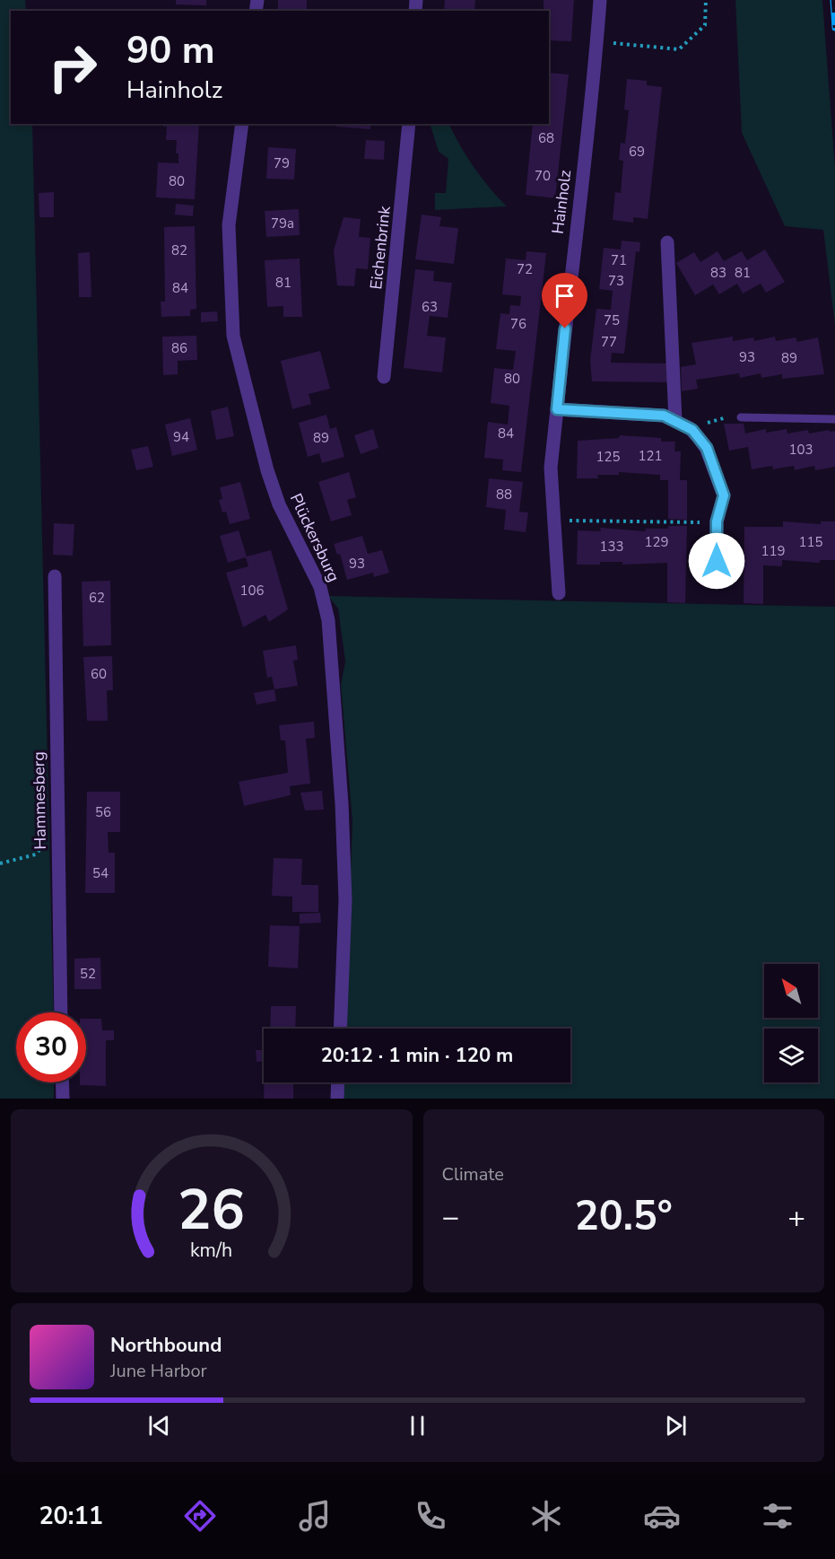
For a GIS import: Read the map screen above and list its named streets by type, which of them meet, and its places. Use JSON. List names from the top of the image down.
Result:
{
  "streets": {
    "street": [
      "Hainholz",
      "Eichenbrink",
      "Plückersburg",
      "Hammesberg"
    ]
  },
  "house_numbers": [
    "68",
    "69",
    "79",
    "70",
    "80",
    "79a",
    "82",
    "71",
    "72",
    "83",
    "81",
    "73",
    "81",
    "84",
    "63",
    "75",
    "76",
    "77",
    "86",
    "93",
    "89",
    "80",
    "84",
    "94",
    "89",
    "103",
    "121",
    "125",
    "88",
    "129",
    "115",
    "133",
    "119",
    "93",
    "106",
    "62",
    "60",
    "56",
    "54",
    "52"
  ],
  "north": "top left",
  "page": {
    "turn": ["90 m", "Hainholz"],
    "limit": "30",
    "trip": "20:12 · 1 min · 120 m",
    "tile": "Climate",
    "heat": ["−", "20.5°", "+"],
    "song": ["Northbound", "June Harbor"],
    "tabs": "20:11",
    "gauge": ["26", "km/h"]
  }
}
